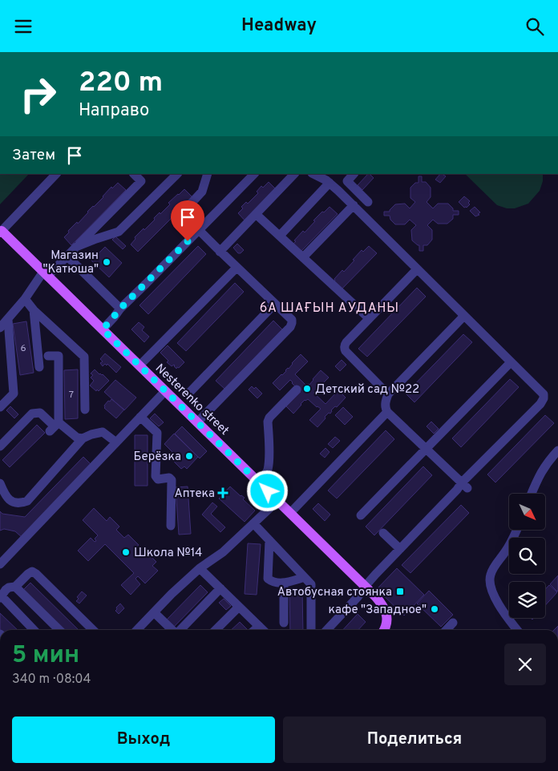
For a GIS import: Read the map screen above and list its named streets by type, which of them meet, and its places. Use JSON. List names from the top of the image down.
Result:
{
  "streets": {
    "main road": ["Nesterenko street"]
  },
  "districts": ["6А ШАҒЫН АУДАНЫ"],
  "places": {
    "other": [
      "Магазин \"Катюша\"",
      "Детский сад №22",
      "Берёзка",
      "Школа №14",
      "кафе \"Западное\""
    ],
    "health": ["Аптека"],
    "transit": ["Автобусная стоянка"]
  },
  "house_numbers": ["6", "7"],
  "north": "bottom right",
  "page": {
    "header": "Headway",
    "turn": ["220 m", "Направо"],
    "then": "Затем",
    "heading": ["5 мин", "340 m · 08:04"],
    "buttons": ["Выход", "Поделиться"]
  }
}
